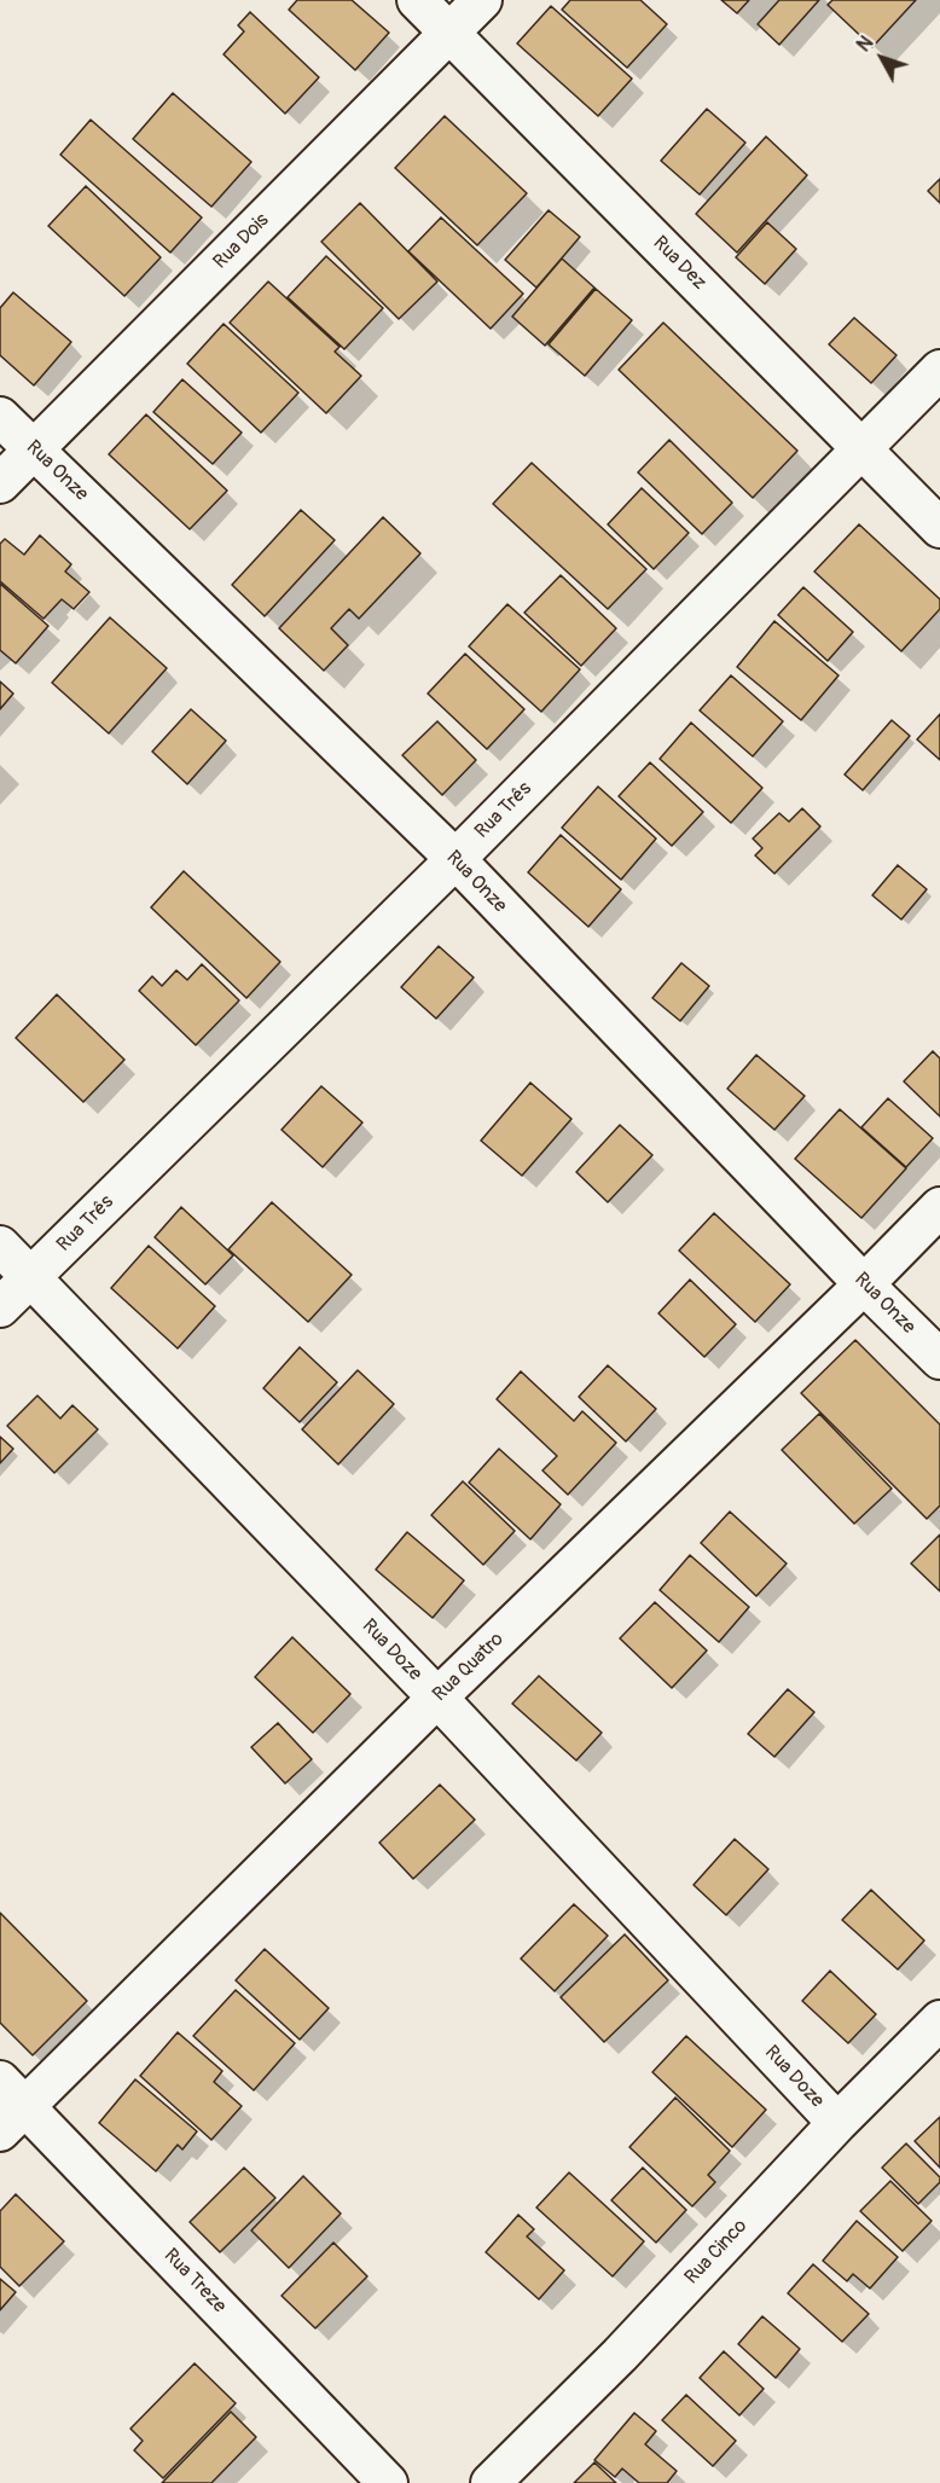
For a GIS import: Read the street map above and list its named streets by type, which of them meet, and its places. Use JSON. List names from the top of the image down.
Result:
{
  "streets": {
    "street": [
      "Rua Dois",
      "Rua Dez",
      "Rua Onze",
      "Rua Três",
      "Rua Doze",
      "Rua Quatro",
      "Rua Cinco",
      "Rua Treze"
    ]
  },
  "crossings": [
    ["Rua Dois", "Rua Dez"],
    ["Rua Dois", "Rua Onze"],
    ["Rua Dez", "Rua Três"],
    ["Rua Onze", "Rua Três"],
    ["Rua Onze", "Rua Quatro"],
    ["Rua Três", "Rua Doze"],
    ["Rua Doze", "Rua Quatro"],
    ["Rua Doze", "Rua Cinco"],
    ["Rua Quatro", "Rua Treze"]
  ],
  "north": "top left"
}
